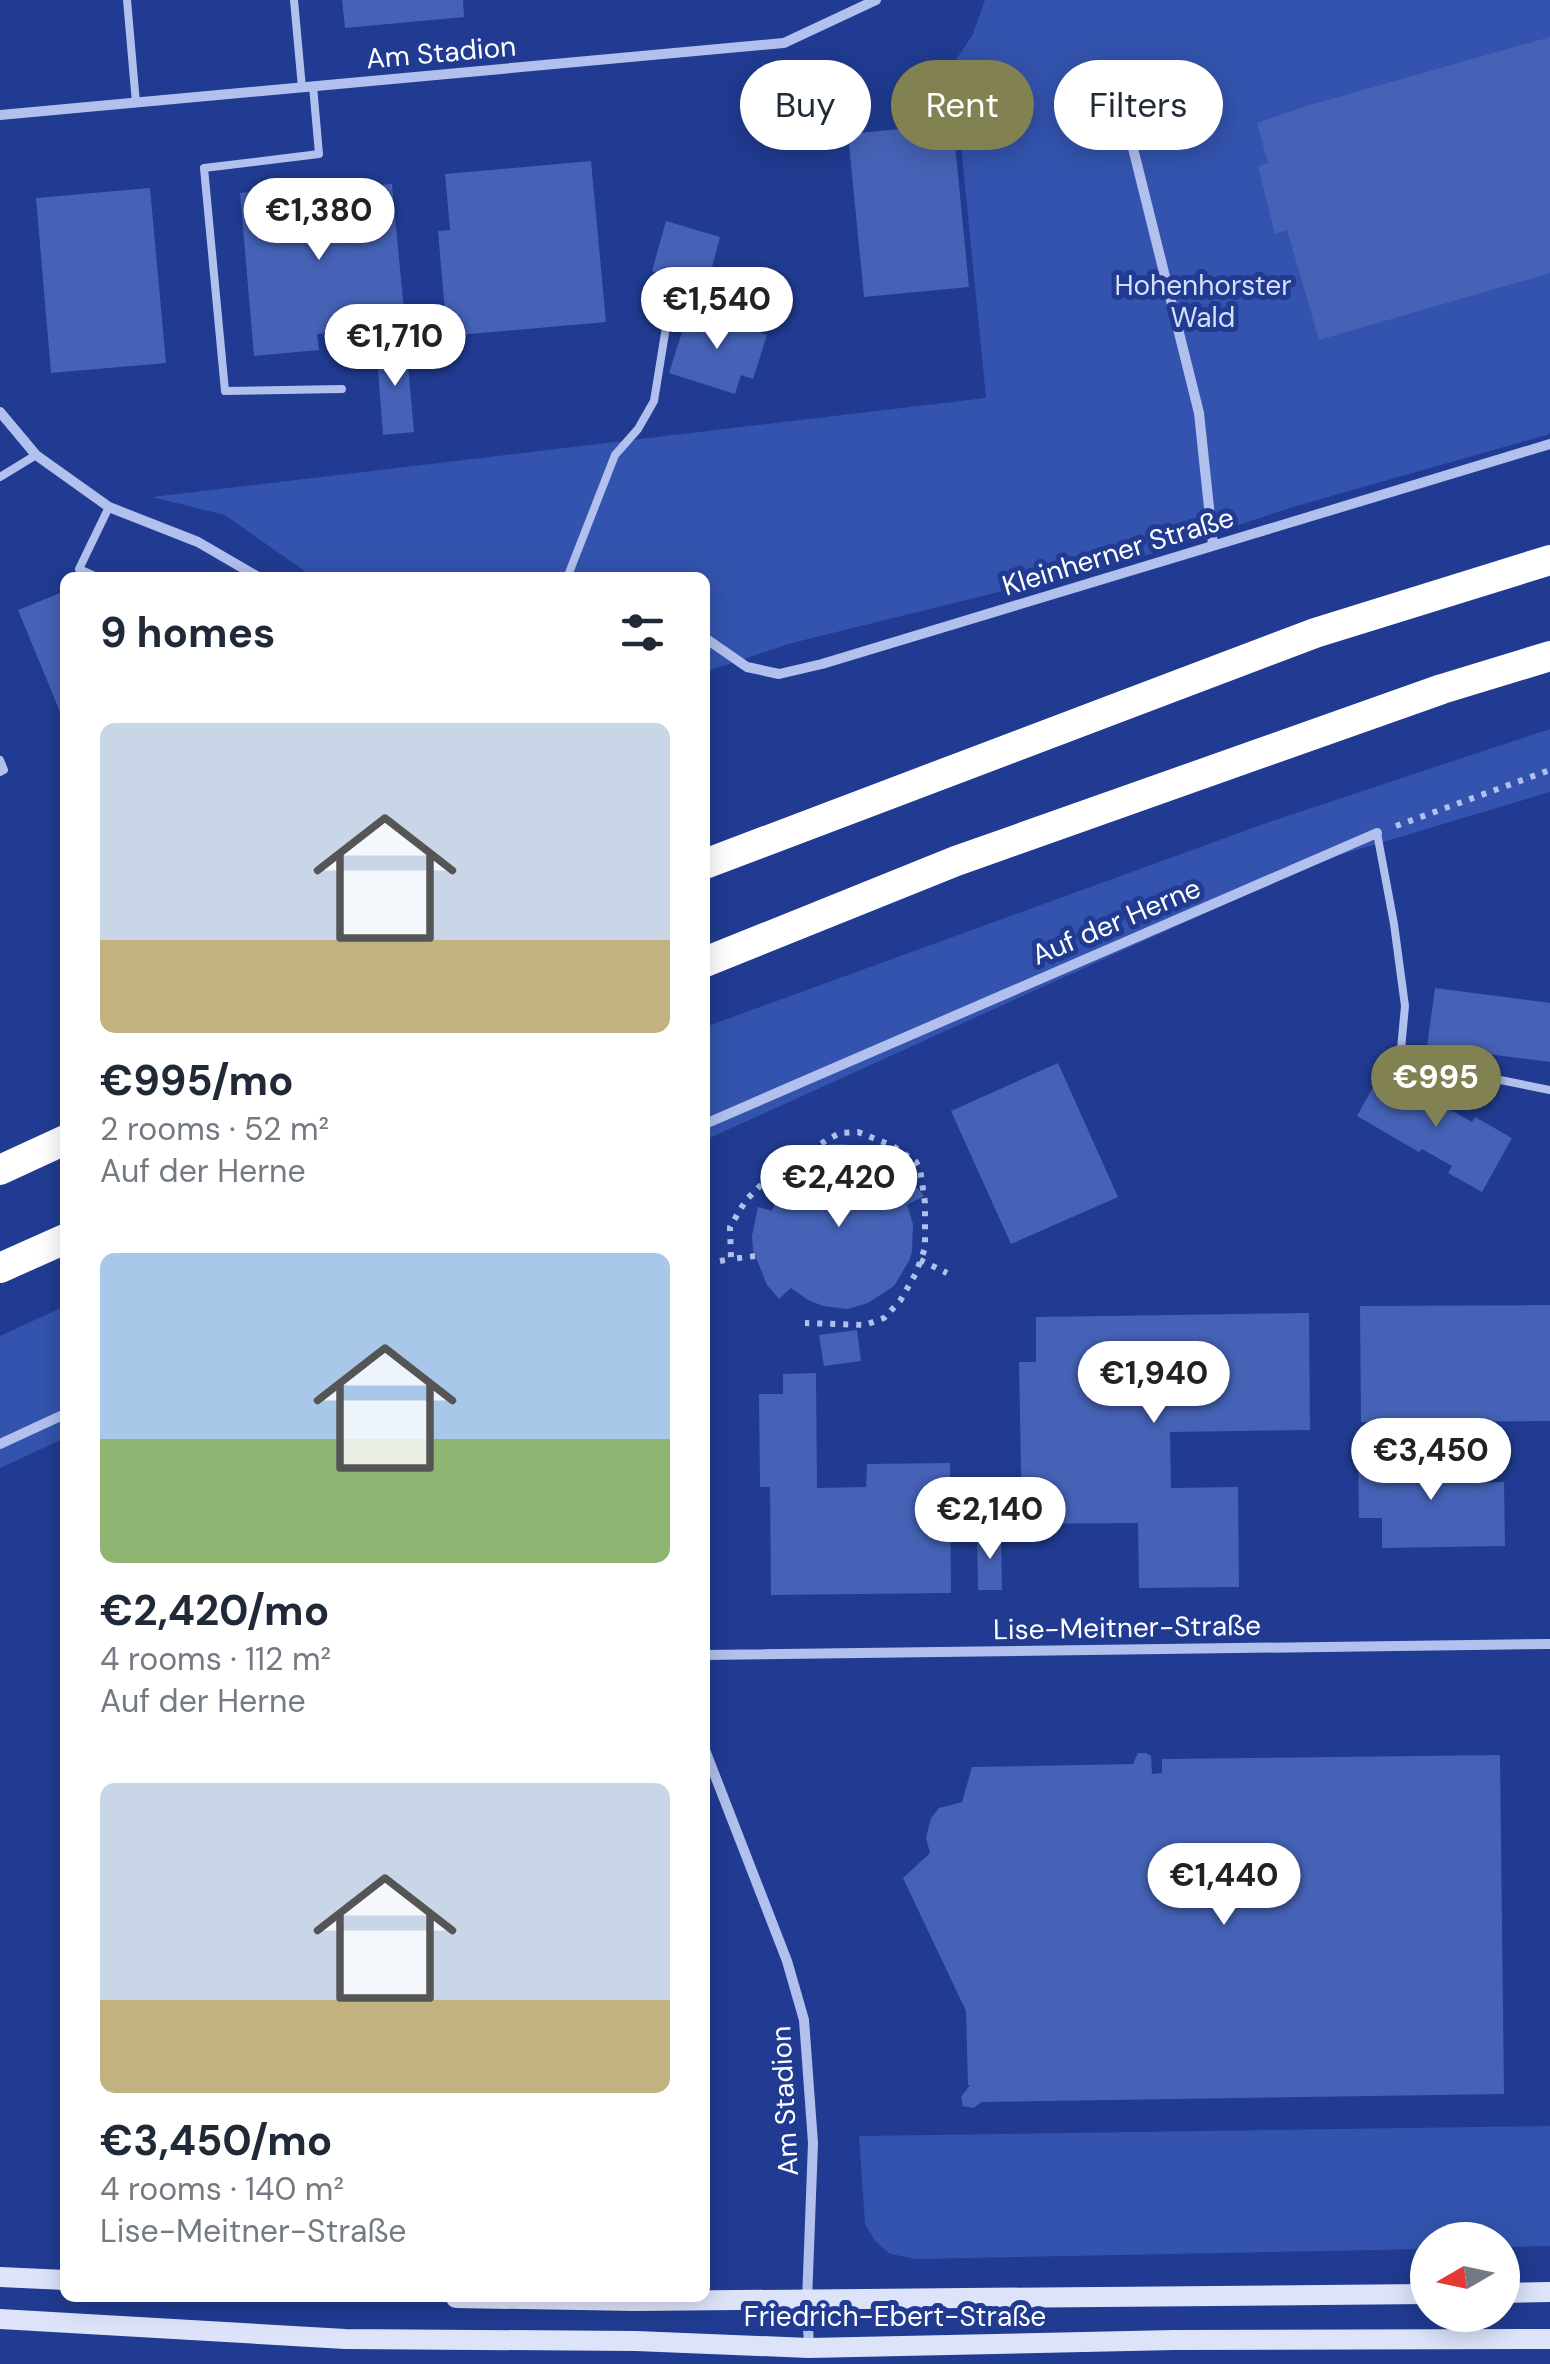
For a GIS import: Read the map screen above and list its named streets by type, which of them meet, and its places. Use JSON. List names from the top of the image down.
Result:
{
  "streets": {
    "main road": ["Friedrich-Ebert-Straße"],
    "street": [
      "Am Stadion",
      "Kleinherner Straße",
      "Auf der Herne",
      "Lise-Meitner-Straße"
    ]
  },
  "crossings": [
    ["Am Stadion", "Friedrich-Ebert-Straße"]
  ],
  "parks": ["Hohenhorster Wald"],
  "north": "left",
  "page": {
    "chip": ["Buy", "Rent", "Filters"],
    "price": [
      "€1,380",
      "€1,540",
      "€1,710",
      "€995",
      "€2,420",
      "€1,940",
      "€3,450",
      "€2,140",
      "€1,440"
    ],
    "heading": "9 homes",
    "list": [
      {
        "name": "€995/mo",
        "note": "2 rooms · 52 m² · Auf der Herne"
      },
      {
        "name": "€2,420/mo",
        "note": "4 rooms · 112 m² · Auf der Herne"
      },
      {
        "name": "€3,450/mo",
        "note": "4 rooms · 140 m² · Lise-Meitner-Straße"
      }
    ]
  }
}
